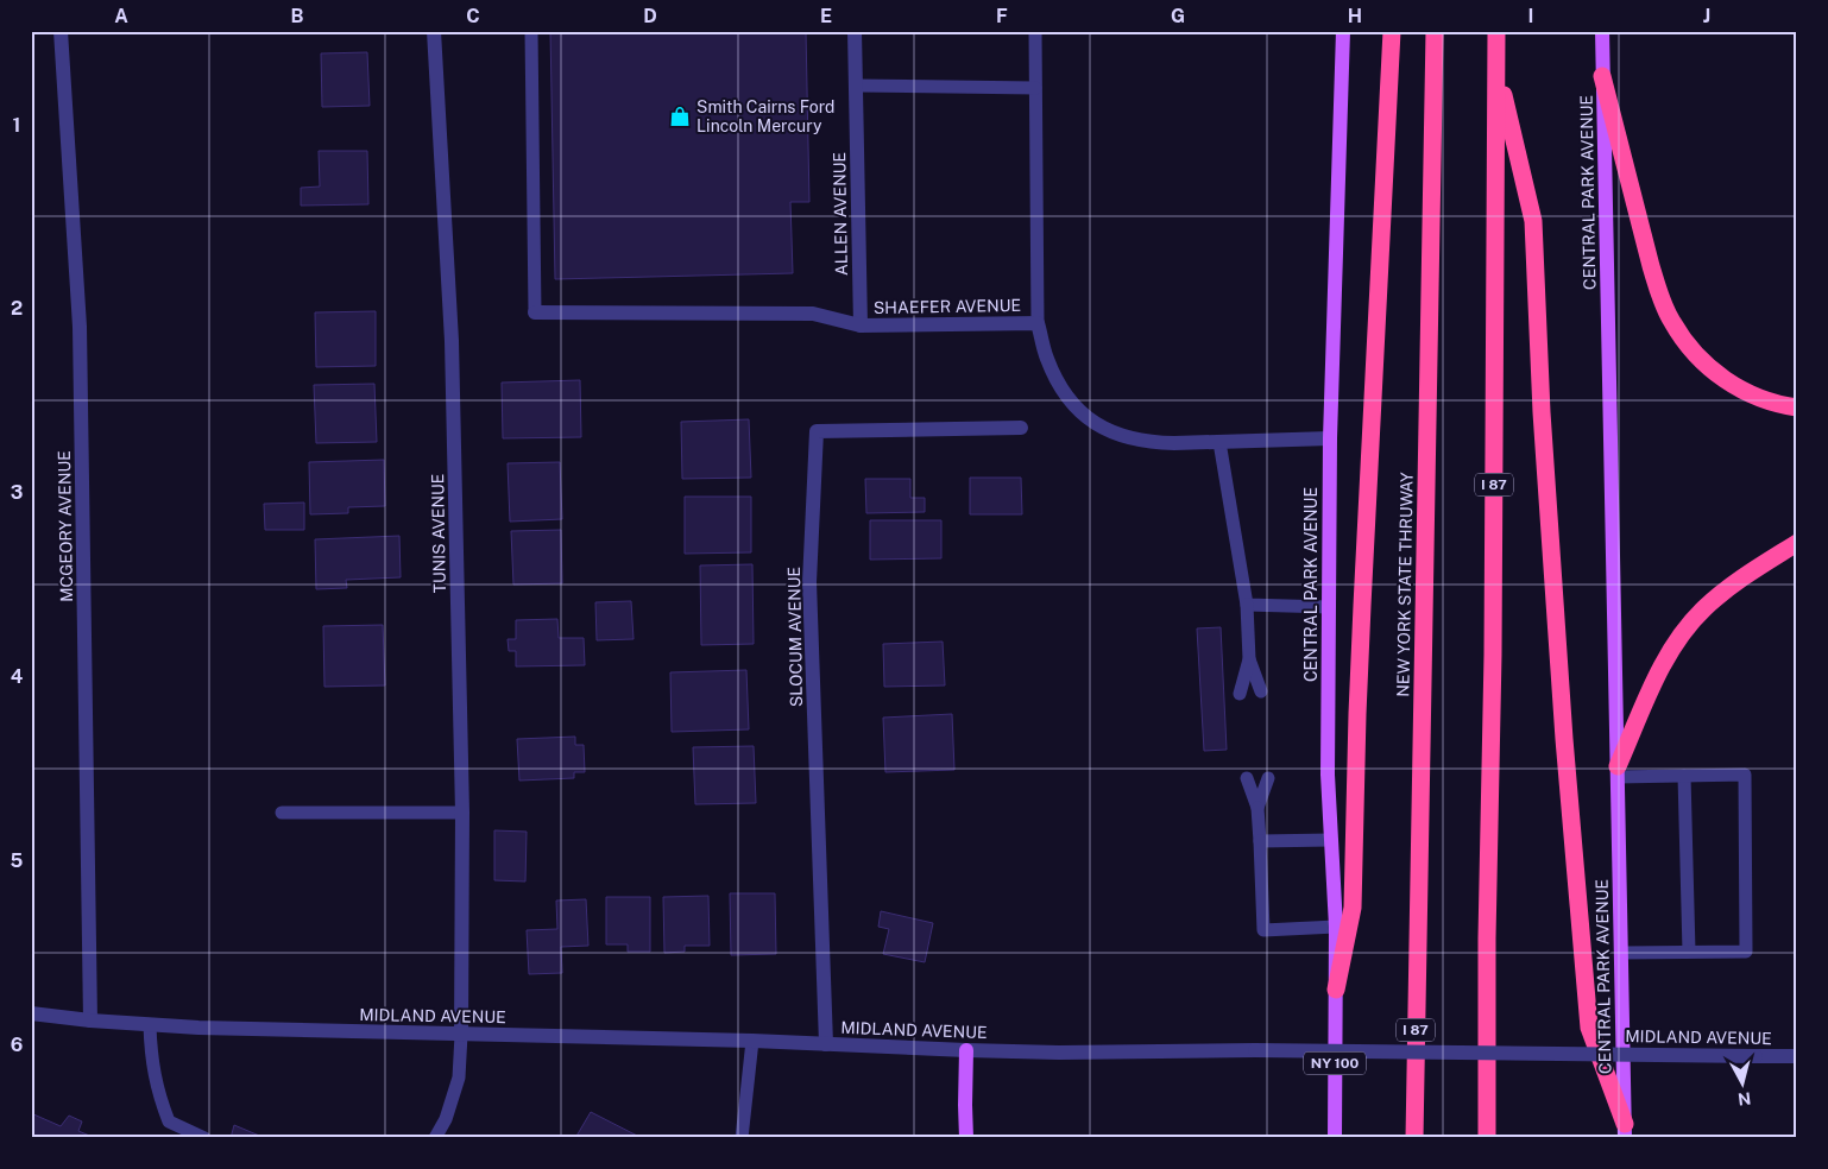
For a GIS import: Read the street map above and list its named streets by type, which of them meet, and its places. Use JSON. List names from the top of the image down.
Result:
{
  "streets": {
    "highway": ["I 87", "NEW YORK STATE THRUWAY"],
    "main road": ["CENTRAL PARK AVENUE", "NY 100"],
    "street": [
      "ALLEN AVENUE",
      "SHAEFER AVENUE",
      "MCGEORY AVENUE",
      "TUNIS AVENUE",
      "SLOCUM AVENUE",
      "MIDLAND AVENUE"
    ]
  },
  "crossings": [
    ["CENTRAL PARK AVENUE", "SHAEFER AVENUE"],
    ["ALLEN AVENUE", "SHAEFER AVENUE"],
    ["MCGEORY AVENUE", "MIDLAND AVENUE"],
    ["TUNIS AVENUE", "MIDLAND AVENUE"],
    ["SLOCUM AVENUE", "MIDLAND AVENUE"]
  ],
  "places": {
    "shop": ["Smith Cairns Ford Lincoln Mercury"]
  },
  "north": "bottom",
  "grid": {
    "columns": [
      "A",
      "B",
      "C",
      "D",
      "E",
      "F",
      "G",
      "H",
      "I",
      "J"
    ],
    "rows": [
      "1",
      "2",
      "3",
      "4",
      "5",
      "6"
    ]
  }
}
